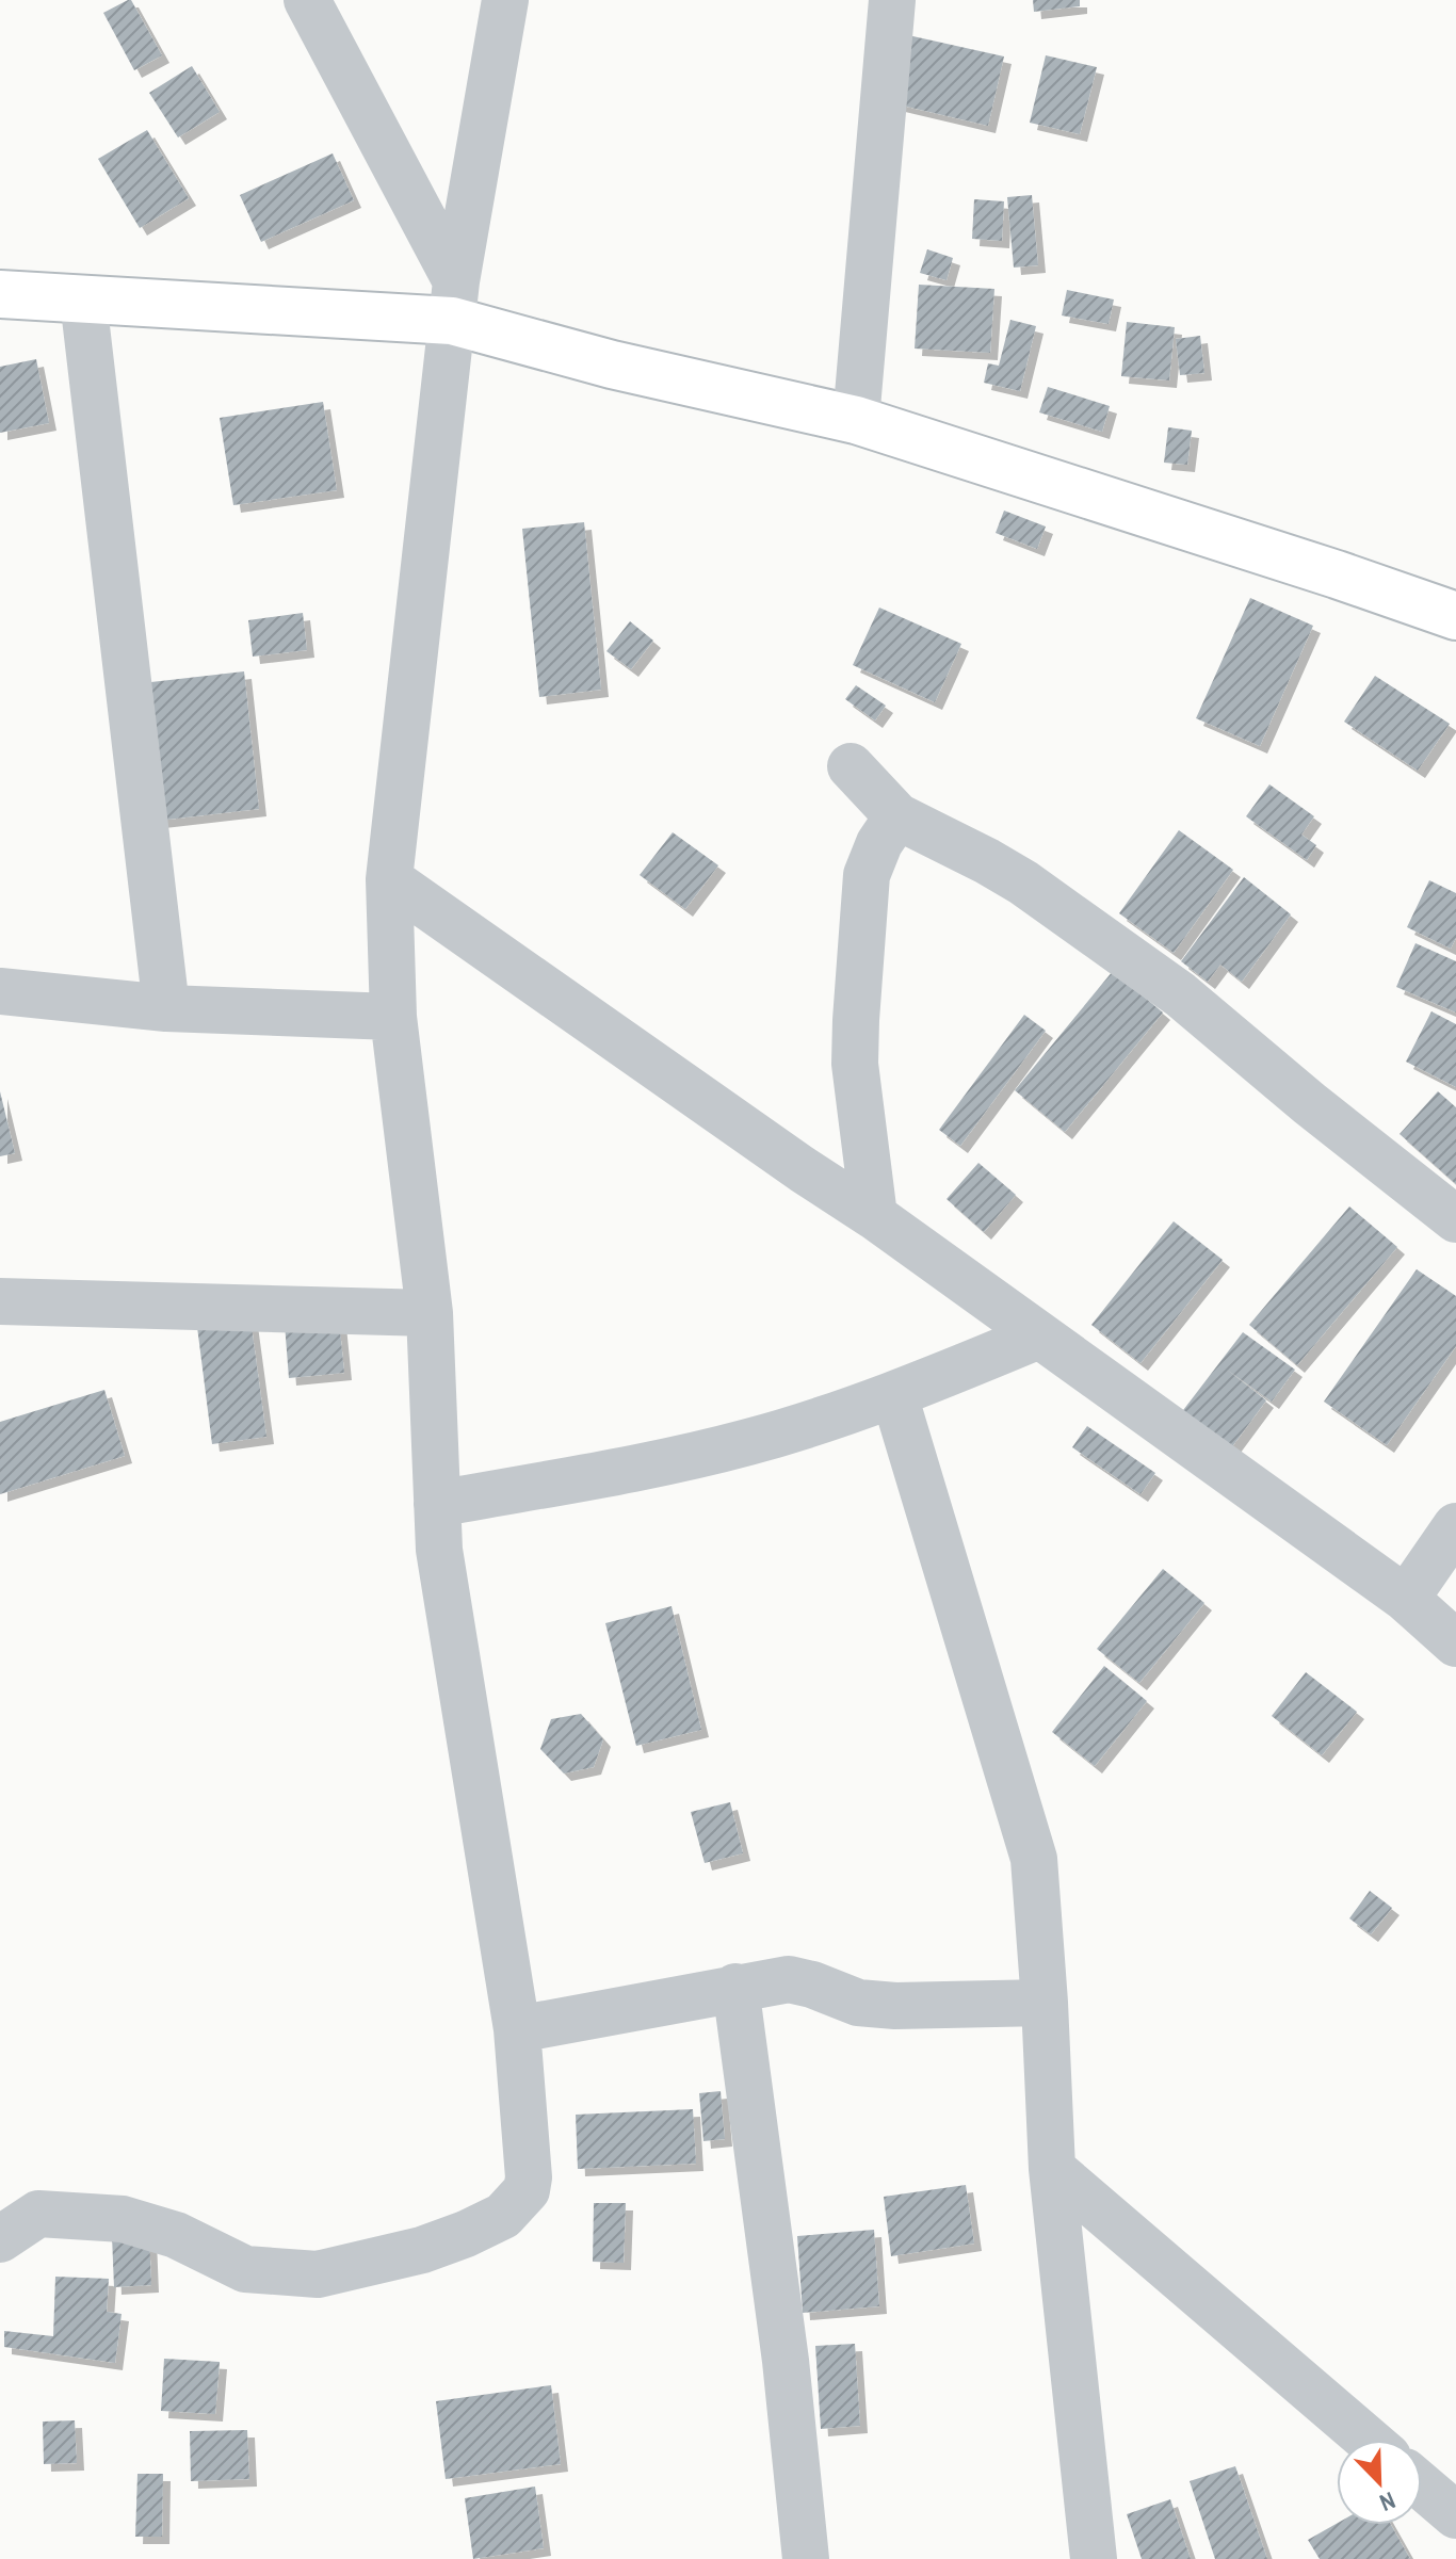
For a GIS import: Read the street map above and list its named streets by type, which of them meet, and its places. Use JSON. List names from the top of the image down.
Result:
{
  "north": "bottom right"
}
